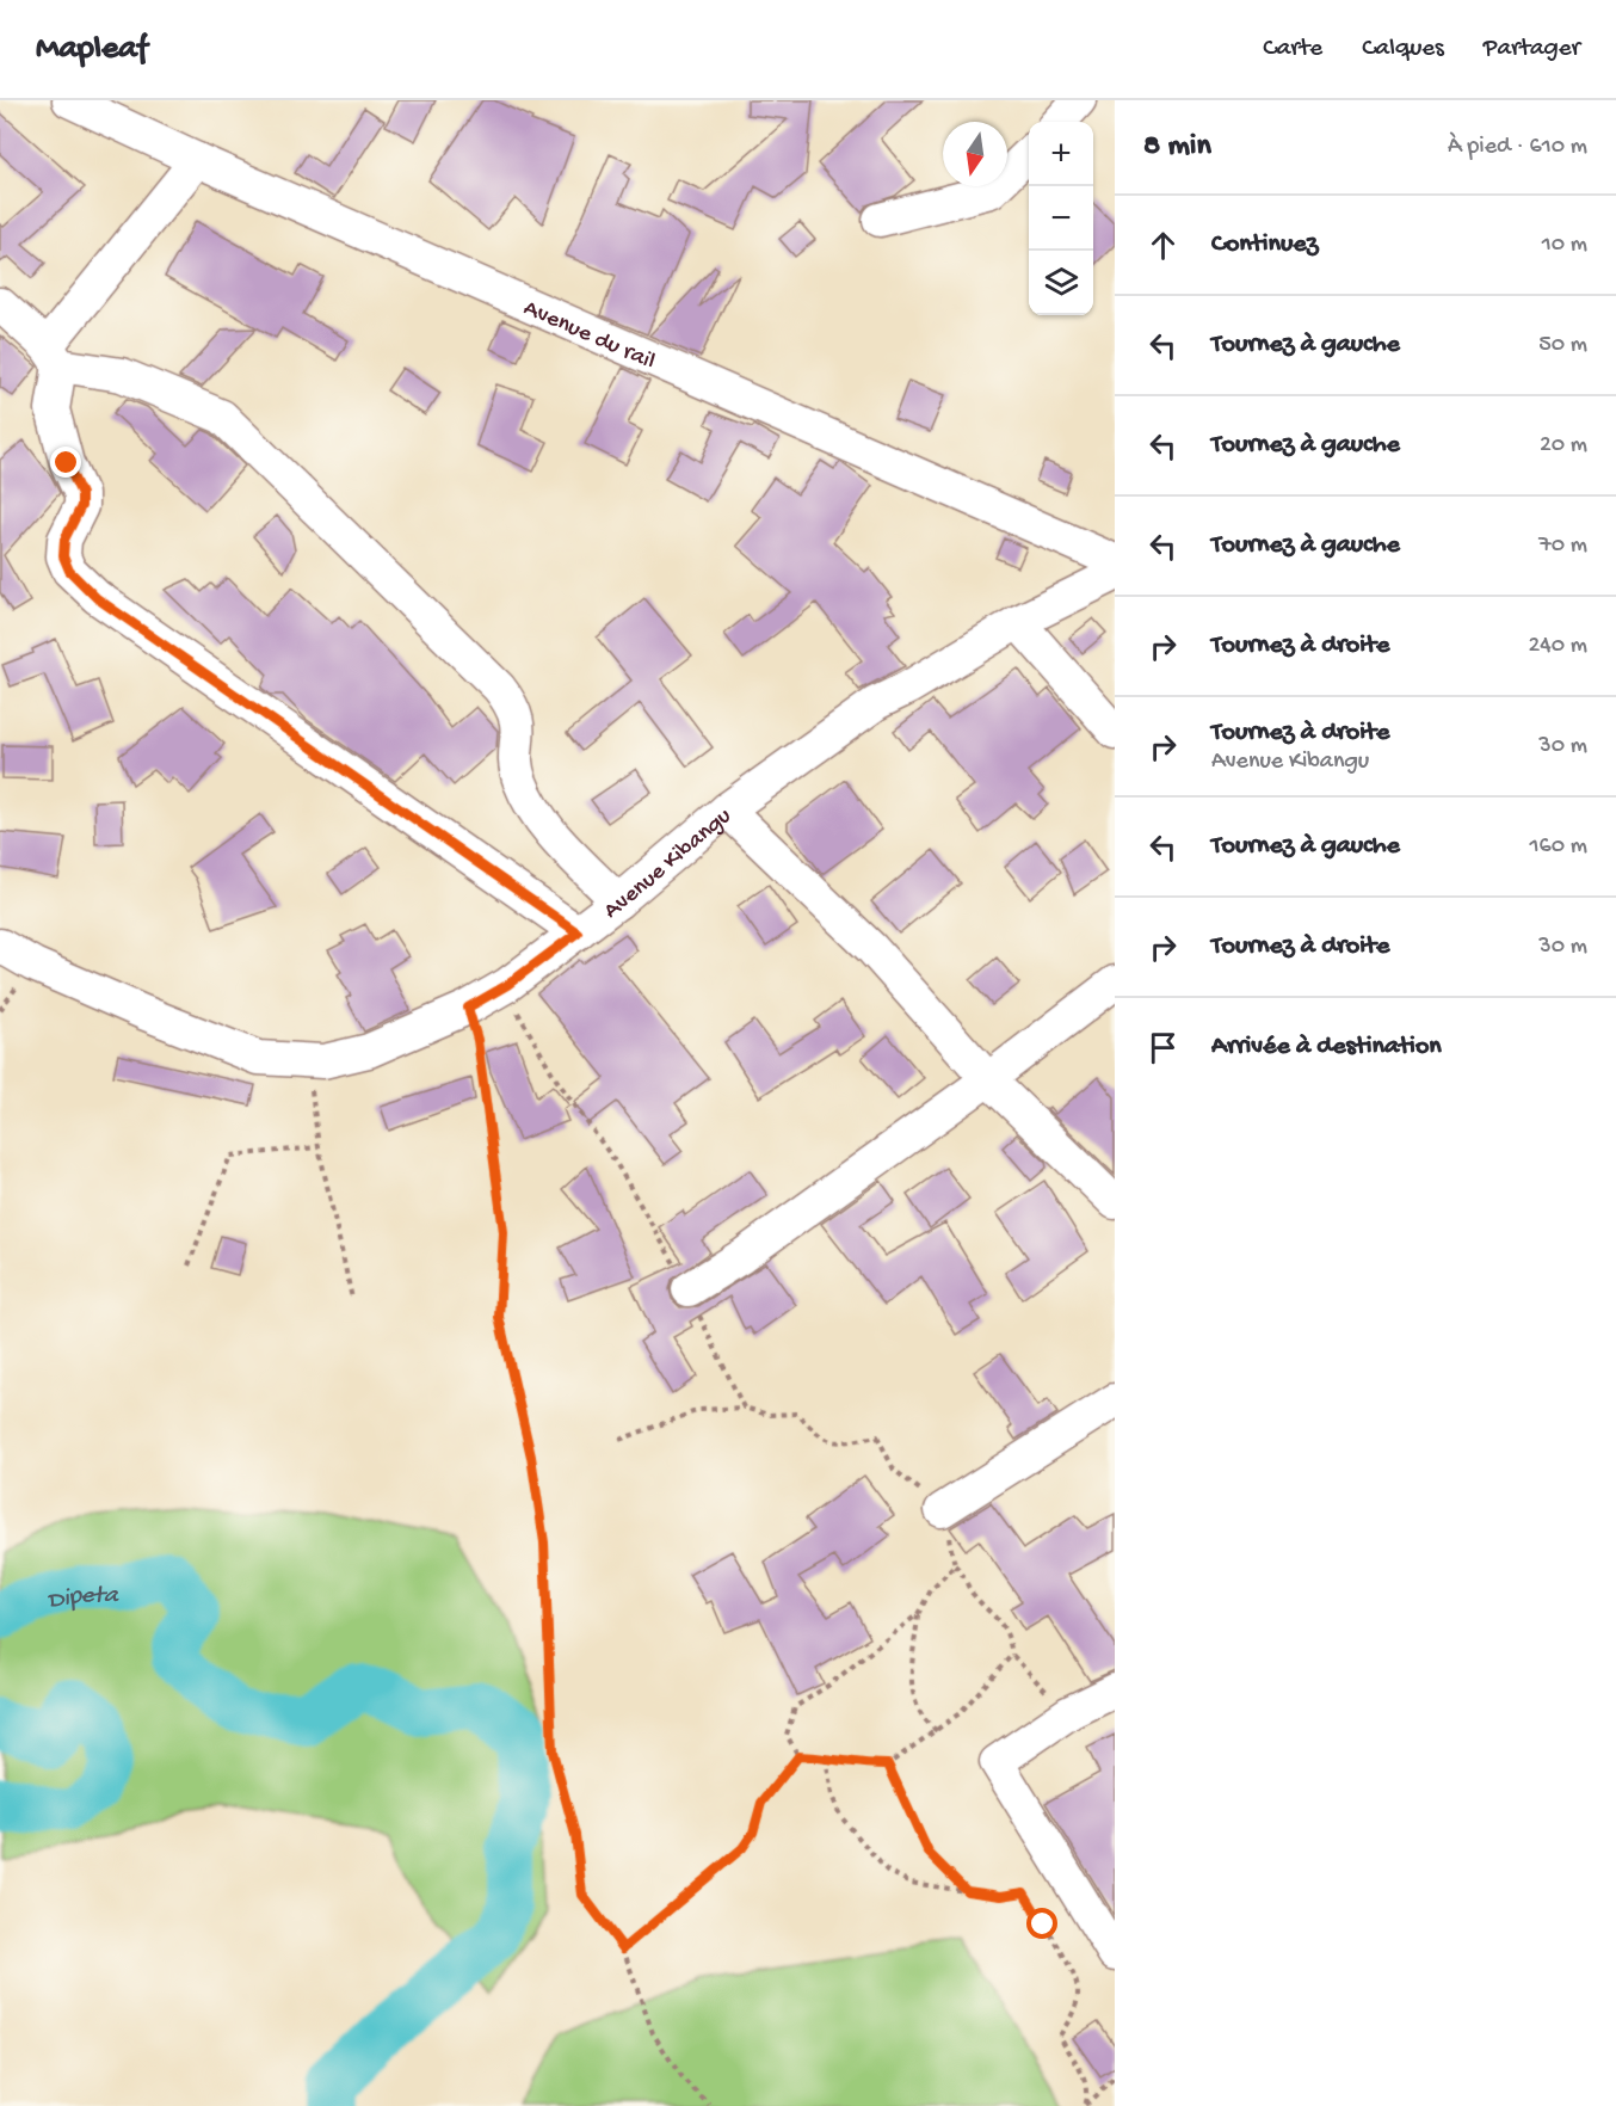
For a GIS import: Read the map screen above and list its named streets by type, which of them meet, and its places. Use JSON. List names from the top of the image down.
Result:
{
  "streets": {
    "street": ["Avenue du rail", "Avenue Kibangu"]
  },
  "water": ["Dipeta"],
  "north": "bottom",
  "page": {
    "header": "Mapleaf",
    "nav": ["Carte", "Calques", "Partager"],
    "heading": ["8 min", "À pied · 610 m"],
    "map_buttons": ["+", "−"],
    "list": [
      ["Continuez", "10 m"],
      ["Tournez à gauche", "50 m"],
      ["Tournez à gauche", "20 m"],
      ["Tournez à gauche", "70 m"],
      ["Tournez à droite", "240 m"],
      ["Tournez à droite", "Avenue Kibangu", "30 m"],
      ["Tournez à gauche", "160 m"],
      ["Tournez à droite", "30 m"],
      "Arrivée à destination"
    ]
  }
}
